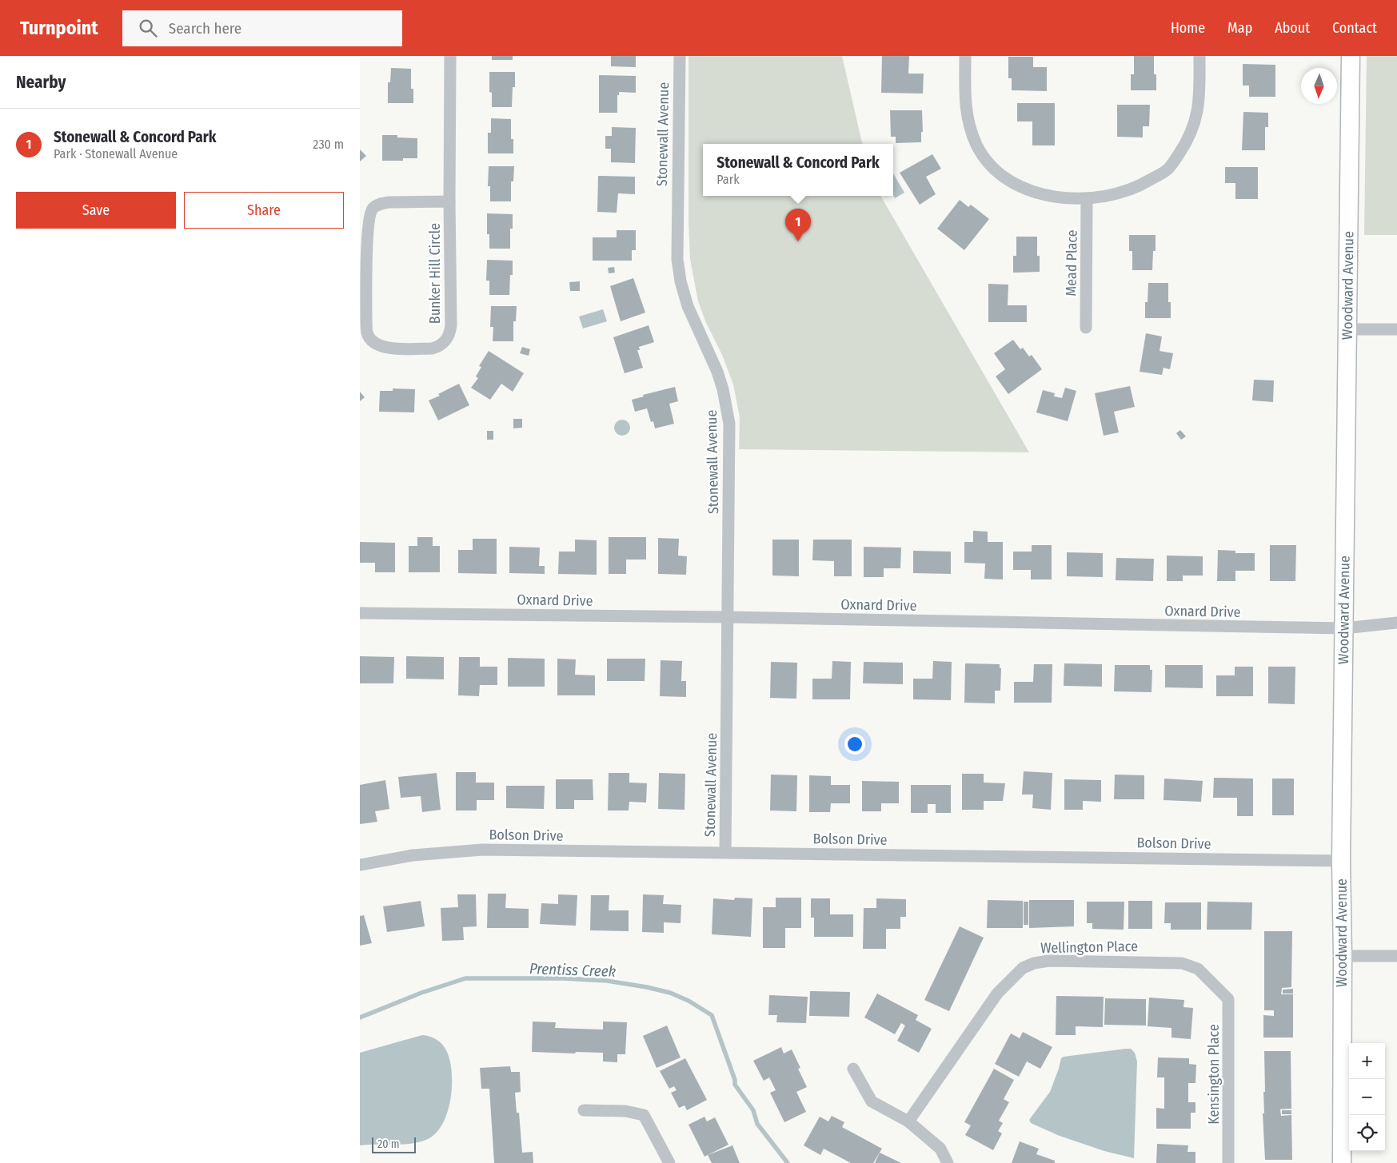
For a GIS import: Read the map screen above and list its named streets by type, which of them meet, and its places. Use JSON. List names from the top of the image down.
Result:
{
  "streets": {
    "main road": ["Woodward Avenue"],
    "street": [
      "Stonewall Avenue",
      "Mead Place",
      "Bunker Hill Circle",
      "Oxnard Drive",
      "Bolson Drive",
      "Wellington Place",
      "Kensington Place"
    ]
  },
  "crossings": [
    ["Stonewall Avenue", "Oxnard Drive"],
    ["Stonewall Avenue", "Bolson Drive"],
    ["Woodward Avenue", "Oxnard Drive"],
    ["Woodward Avenue", "Bolson Drive"],
    ["Wellington Place", "Kensington Place"]
  ],
  "water": ["Prentiss Creek"],
  "scale_bar": "20 m",
  "north": "bottom",
  "page": {
    "header": "Turnpoint",
    "search": "Search here",
    "nav": [
      "Home",
      "Map",
      "About",
      "Contact"
    ],
    "heading": "Nearby",
    "list": [
      {
        "mark": "1",
        "name": "Stonewall & Concord Park",
        "note": "Park · Stonewall Avenue",
        "value": "230 m"
      }
    ],
    "popup": ["Stonewall & Concord Park", "Park"],
    "buttons": ["Save", "Share"],
    "pins": "1",
    "map_buttons": ["+", "−"],
    "scale": "20 m"
  }
}
